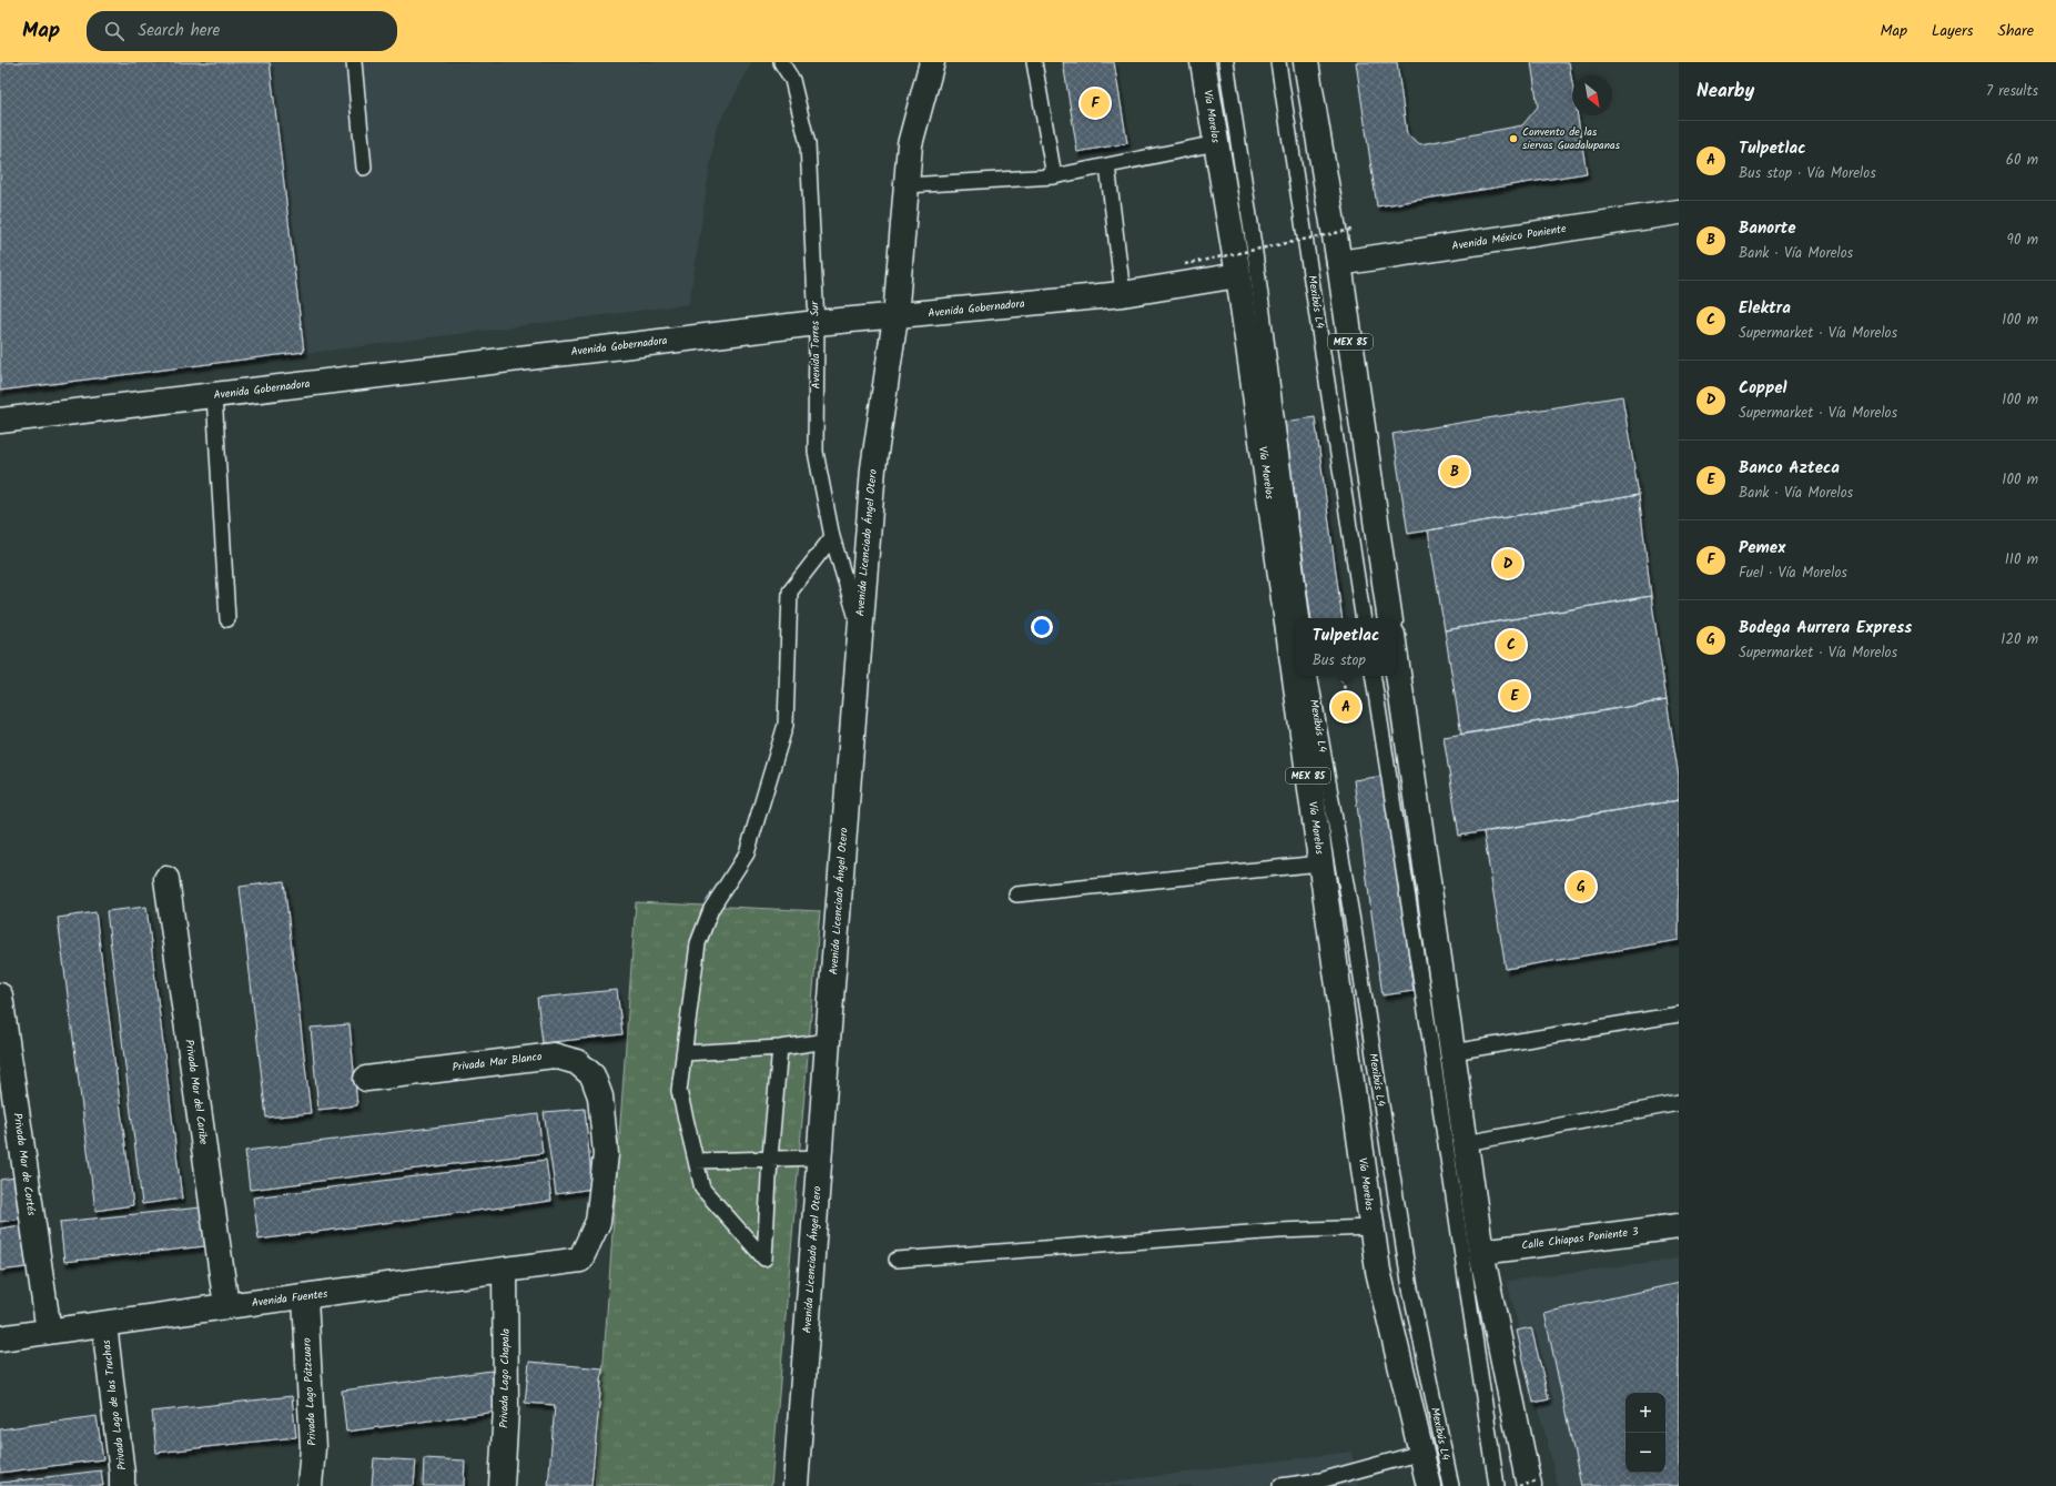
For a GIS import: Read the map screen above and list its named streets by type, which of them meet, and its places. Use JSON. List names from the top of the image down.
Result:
{
  "streets": {
    "main road": [
      "Vía Morelos",
      "Avenida México Poniente",
      "Avenida Gobernadora",
      "MEX 85",
      "Avenida Licenciado Ángel Otero",
      "Privada Mar Blanco",
      "Privada Mar del Caribe",
      "Privada Mar de Cortés",
      "Calle Chiapas Poniente 3",
      "Avenida Fuentes",
      "Privada Lago Chapala",
      "Privada Lago Pátzcuaro",
      "Privada Lago de las Truchas"
    ],
    "lane": ["Mexibús L4", "Avenida Torres Sur"]
  },
  "crossings": [
    ["Vía Morelos", "Avenida Gobernadora"],
    ["Avenida México Poniente", "MEX 85"],
    ["Avenida Gobernadora", "Avenida Torres Sur"],
    ["Avenida Gobernadora", "Avenida Licenciado Ángel Otero"],
    ["Avenida Torres Sur", "Avenida Licenciado Ángel Otero"],
    ["Privada Mar Blanco", "Avenida Fuentes"],
    ["Privada Mar del Caribe", "Avenida Fuentes"],
    ["Privada Mar de Cortés", "Avenida Fuentes"],
    ["Avenida Fuentes", "Privada Lago Chapala"],
    ["Avenida Fuentes", "Privada Lago Pátzcuaro"],
    ["Avenida Fuentes", "Privada Lago de las Truchas"]
  ],
  "places": ["Convento de las siervas Guadalupanas"],
  "north": "bottom right",
  "page": {
    "header": "Map",
    "search": "Search here",
    "nav": ["Map", "Layers", "Share"],
    "heading": ["Nearby", "7 results"],
    "pins": [
      "F",
      "B",
      "D",
      "C",
      "E",
      "A",
      "G"
    ],
    "list": [
      {
        "mark": "A",
        "name": "Tulpetlac",
        "note": "Bus stop · Vía Morelos",
        "value": "60 m"
      },
      {
        "mark": "B",
        "name": "Banorte",
        "note": "Bank · Vía Morelos",
        "value": "90 m"
      },
      {
        "mark": "C",
        "name": "Elektra",
        "note": "Supermarket · Vía Morelos",
        "value": "100 m"
      },
      {
        "mark": "D",
        "name": "Coppel",
        "note": "Supermarket · Vía Morelos",
        "value": "100 m"
      },
      {
        "mark": "E",
        "name": "Banco Azteca",
        "note": "Bank · Vía Morelos",
        "value": "100 m"
      },
      {
        "mark": "F",
        "name": "Pemex",
        "note": "Fuel · Vía Morelos",
        "value": "110 m"
      },
      {
        "mark": "G",
        "name": "Bodega Aurrera Express",
        "note": "Supermarket · Vía Morelos",
        "value": "120 m"
      }
    ],
    "popup": ["Tulpetlac", "Bus stop"],
    "map_buttons": ["+", "−"]
  }
}
